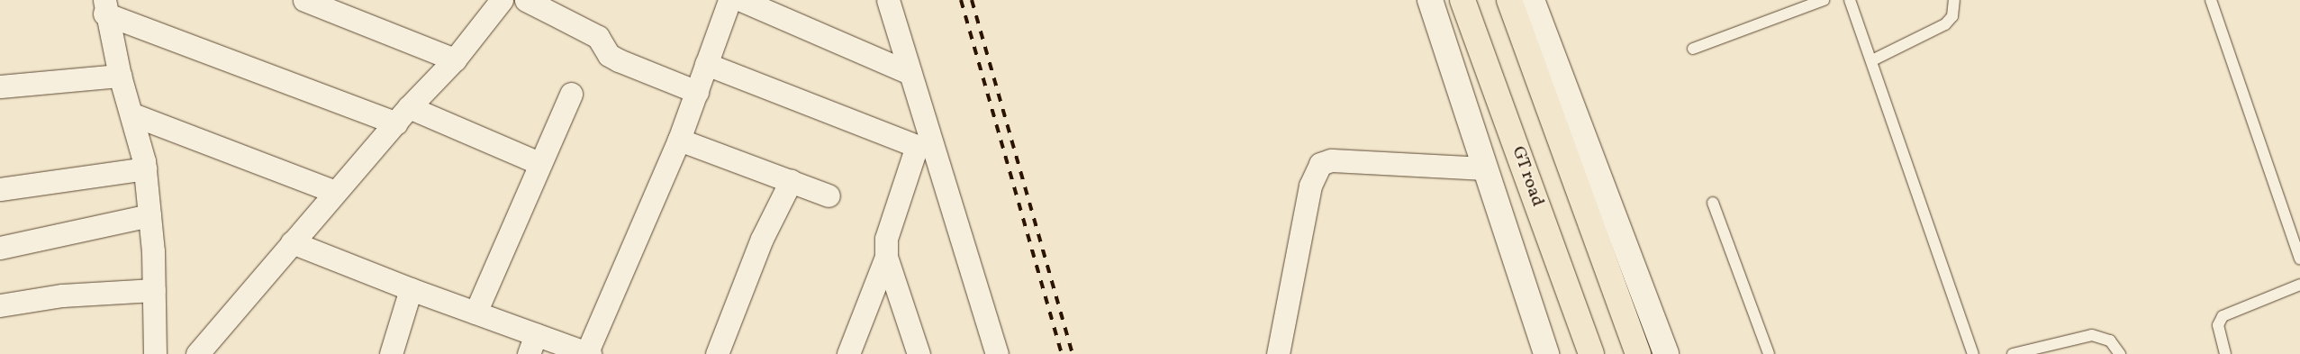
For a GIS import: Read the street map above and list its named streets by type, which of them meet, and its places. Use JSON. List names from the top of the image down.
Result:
{
  "streets": {
    "highway": ["GT road"]
  }
}
